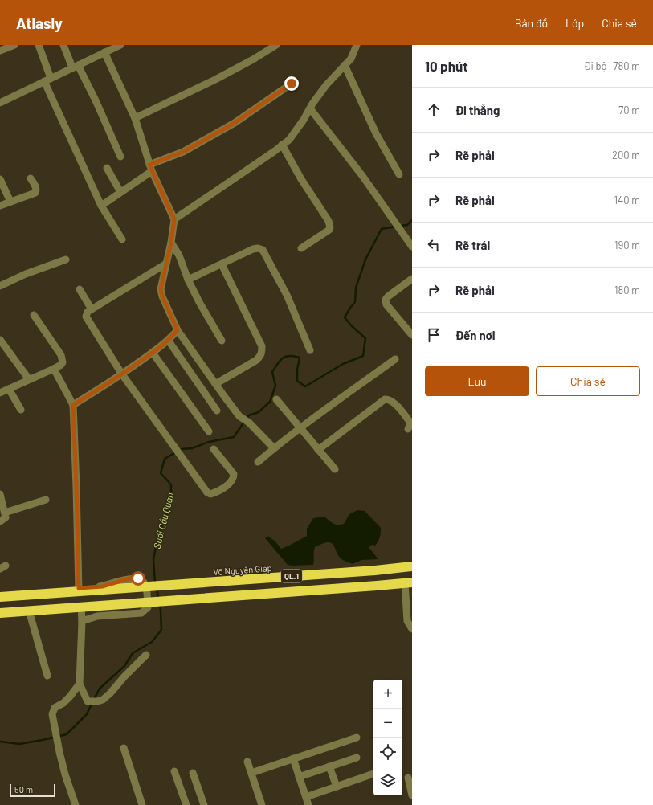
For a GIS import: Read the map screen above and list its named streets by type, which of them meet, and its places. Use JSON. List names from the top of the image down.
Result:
{
  "streets": {
    "highway": ["Võ Nguyên Giáp", "QL.1"]
  },
  "crossings": [
    ["Võ Nguyên Giáp", "QL.1"]
  ],
  "water": ["Suối Cầu Quan"],
  "scale_bar": "50 m",
  "page": {
    "header": "Atlasly",
    "nav": ["Bản đồ", "Lớp", "Chia sẻ"],
    "heading": ["10 phút", "Đi bộ · 780 m"],
    "list": [
      ["Đi thẳng", "70 m"],
      ["Rẽ phải", "200 m"],
      ["Rẽ phải", "140 m"],
      ["Rẽ trái", "190 m"],
      ["Rẽ phải", "180 m"],
      "Đến nơi"
    ],
    "buttons": ["Lưu", "Chia sẻ"],
    "map_buttons": ["+", "−"],
    "scale": "50 m"
  }
}
